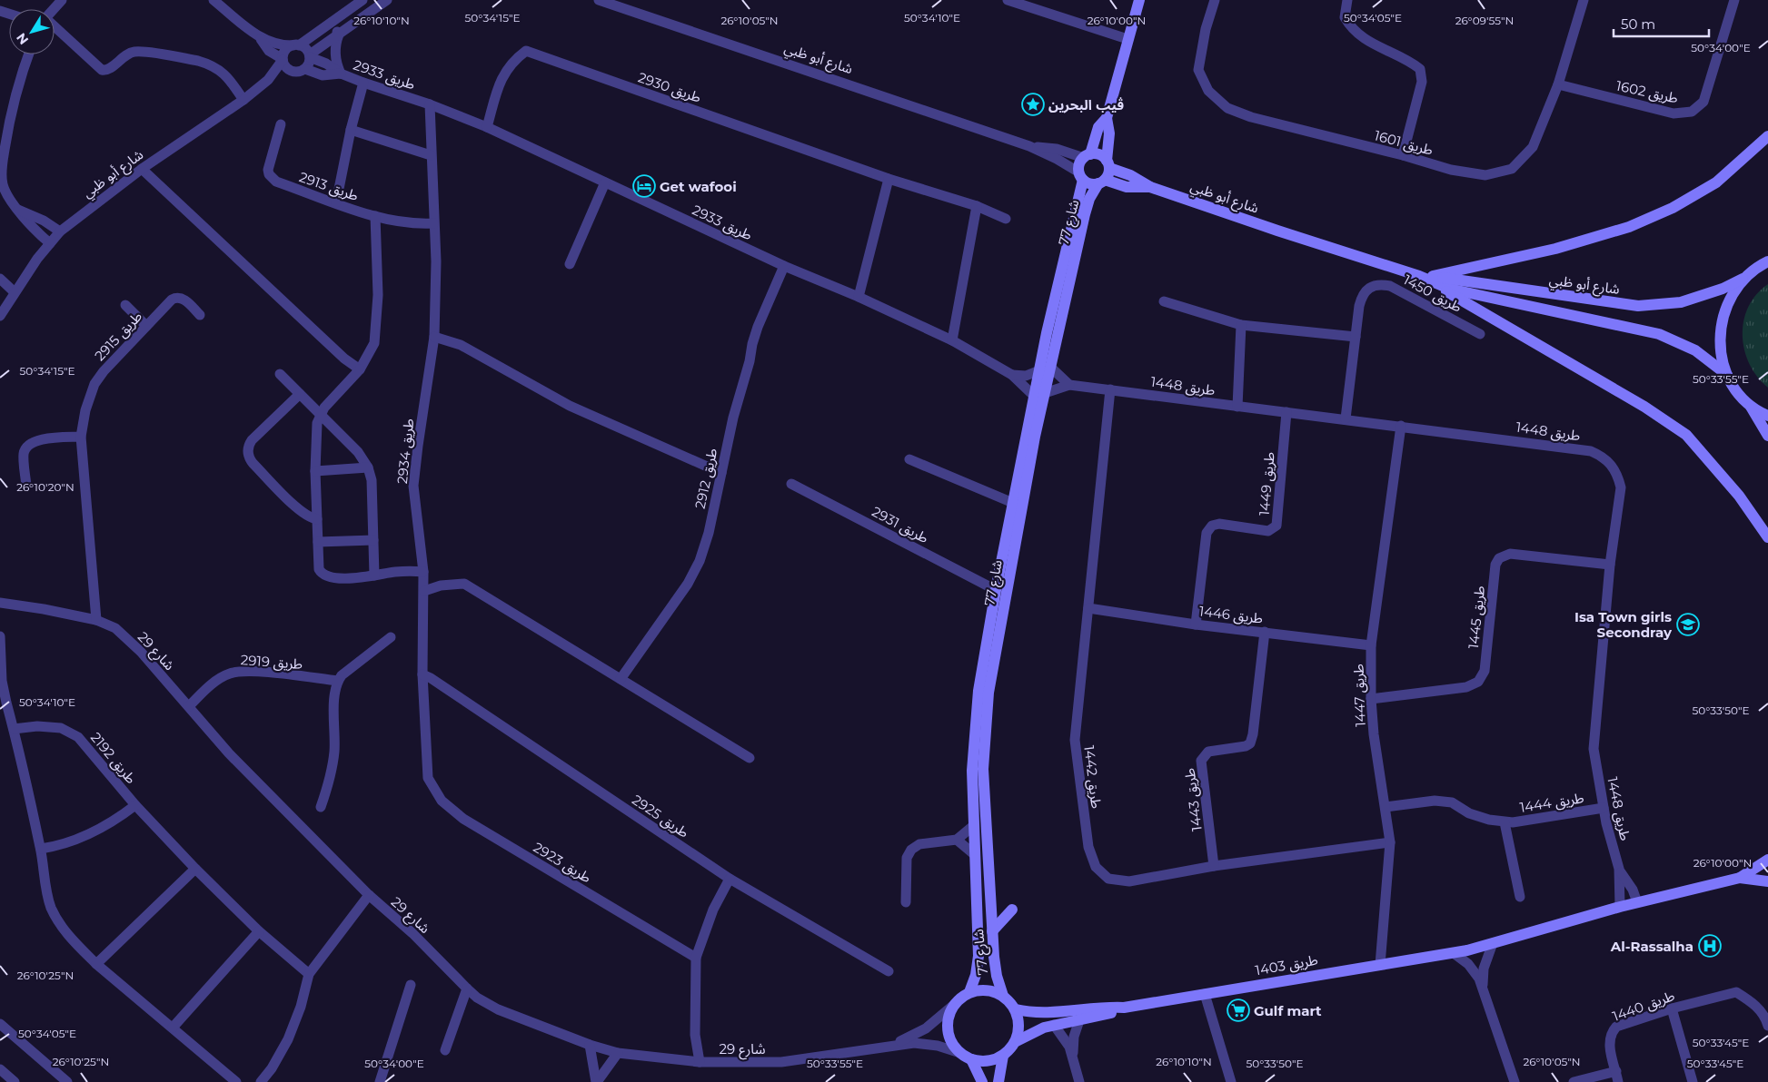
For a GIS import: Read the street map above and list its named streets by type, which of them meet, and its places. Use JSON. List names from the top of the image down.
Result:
{
  "streets": {
    "street": [
      "شارع أبو ظبي",
      "طريق 2933",
      "طريق 2930",
      "طريق 1602",
      "طريق 1601",
      "طريق 2913",
      "شارع 77",
      "طريق 1450",
      "طريق 2915",
      "طريق 1448",
      "طريق 2934",
      "طريق 2912",
      "طريق 1449",
      "طريق 2931",
      "طريق 1446",
      "طريق 1445",
      "شارع 29",
      "طريق 2919",
      "طريق 1447",
      "طريق 2192",
      "طريق 1442",
      "طريق 1443",
      "طريق 1444",
      "طريق 2925",
      "طريق 2923",
      "طريق 1403",
      "طريق 1440"
    ]
  },
  "crossings": [
    ["شارع أبو ظبي", "طريق 2933"],
    ["شارع أبو ظبي", "شارع 77"],
    ["طريق 2933", "طريق 2930"],
    ["طريق 2933", "شارع 77"],
    ["طريق 2933", "طريق 1448"],
    ["طريق 2933", "طريق 2934"],
    ["طريق 2933", "طريق 2912"],
    ["طريق 1602", "طريق 1601"],
    ["طريق 2913", "طريق 2934"],
    ["شارع 77", "طريق 1448"],
    ["شارع 77", "طريق 2931"],
    ["شارع 77", "شارع 29"],
    ["شارع 77", "طريق 1403"],
    ["طريق 1450", "طريق 1448"],
    ["طريق 2915", "شارع 29"],
    ["طريق 1448", "طريق 1449"],
    ["طريق 1448", "طريق 1445"],
    ["طريق 1448", "طريق 1447"],
    ["طريق 1448", "طريق 1442"],
    ["طريق 1448", "طريق 1444"],
    ["طريق 1448", "طريق 1403"],
    ["طريق 2934", "طريق 2925"],
    ["طريق 2934", "طريق 2923"],
    ["طريق 1449", "طريق 1446"],
    ["طريق 1446", "طريق 1447"],
    ["طريق 1446", "طريق 1442"],
    ["طريق 1446", "طريق 1443"],
    ["طريق 1445", "طريق 1447"],
    ["شارع 29", "طريق 2919"],
    ["شارع 29", "طريق 1403"],
    ["طريق 1447", "طريق 1442"],
    ["طريق 1447", "طريق 1444"],
    ["طريق 1447", "طريق 1403"],
    ["طريق 1442", "طريق 1443"]
  ],
  "places": {
    "place": ["ڤيب البحرين"],
    "hotel": ["Get wafooi"],
    "school or university": ["Isa Town girls Secondray"],
    "hospital": ["Al-Rassalha"],
    "supermarket": ["Gulf mart"]
  },
  "scale_bar": "50 m",
  "north": "bottom left",
  "coordinates": [
    "50°34'15\"E",
    "50°34'10\"E",
    "50°34'05\"E",
    "26°10'10\"N",
    "26°10'05\"N",
    "26°10'00\"N",
    "26°09'55\"N",
    "50°34'00\"E",
    "50°33'55\"E",
    "26°10'20\"N",
    "50°33'50\"E",
    "26°10'25\"N",
    "50°33'45\"E"
  ]
}
